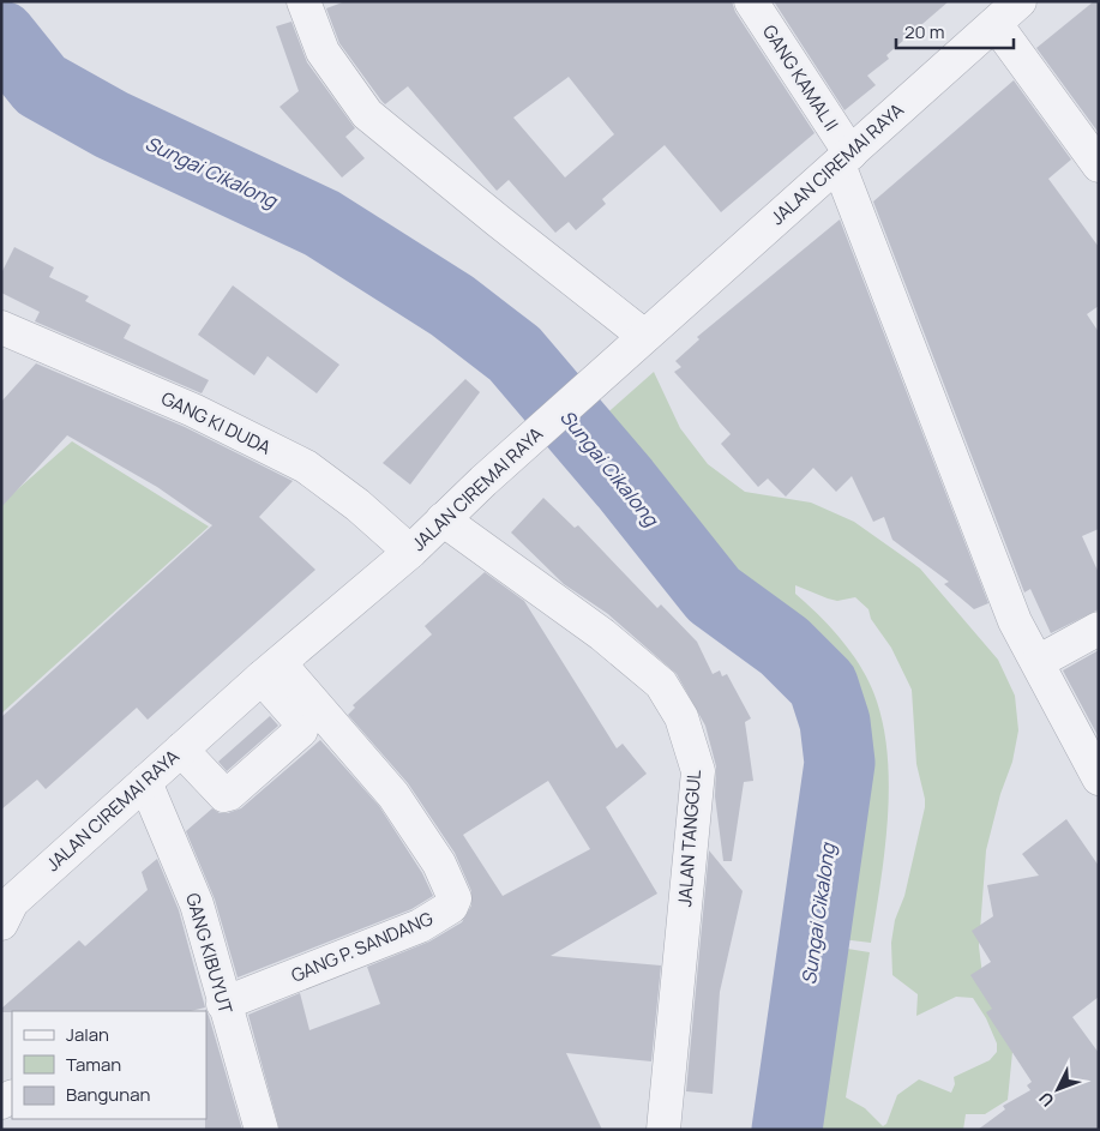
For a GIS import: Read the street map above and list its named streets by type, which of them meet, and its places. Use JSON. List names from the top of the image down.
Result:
{
  "streets": {
    "street": [
      "GANG KAMAL II",
      "JALAN CIREMAI RAYA",
      "GANG KI DUDA",
      "JALAN TANGGUL",
      "GANG P. SANDANG",
      "GANG KIBUYUT"
    ]
  },
  "crossings": [
    ["GANG KAMAL II", "JALAN CIREMAI RAYA"],
    ["JALAN CIREMAI RAYA", "GANG KI DUDA"],
    ["JALAN CIREMAI RAYA", "JALAN TANGGUL"],
    ["JALAN CIREMAI RAYA", "GANG P. SANDANG"],
    ["JALAN CIREMAI RAYA", "GANG KIBUYUT"],
    ["GANG P. SANDANG", "GANG KIBUYUT"]
  ],
  "water": ["Sungai Cikalong"],
  "legend": ["Jalan", "Taman", "Bangunan"],
  "scale_bar": "20 m",
  "north": "bottom left"
}
